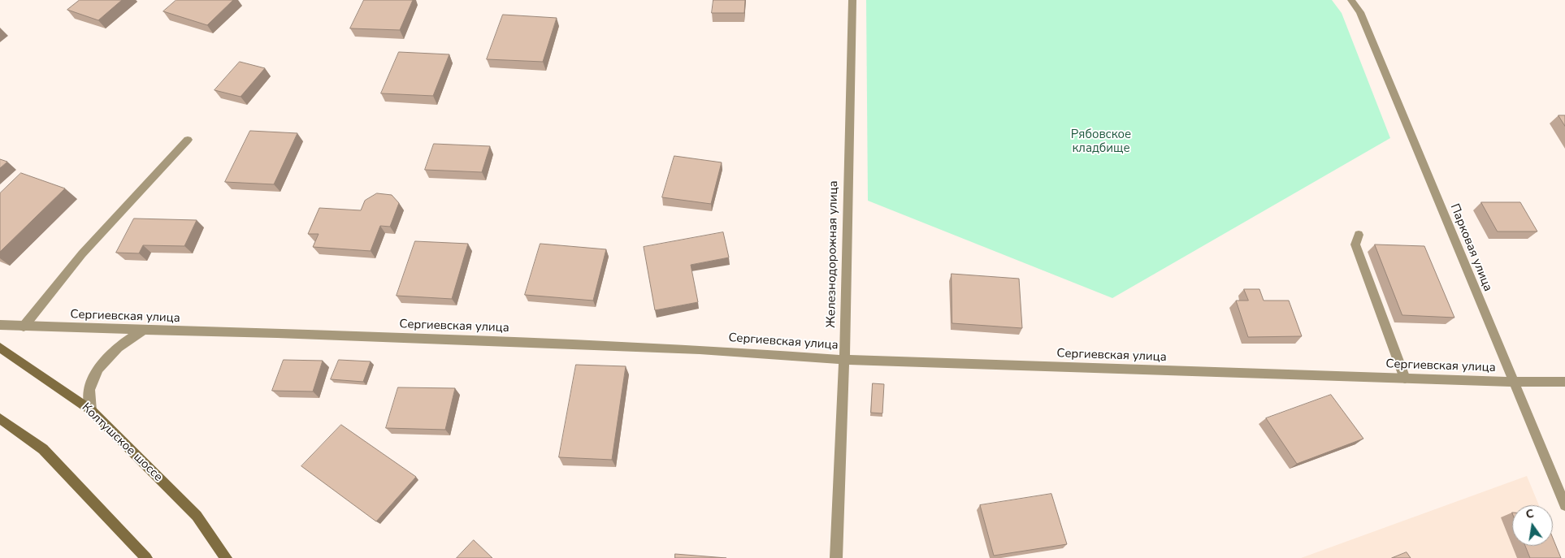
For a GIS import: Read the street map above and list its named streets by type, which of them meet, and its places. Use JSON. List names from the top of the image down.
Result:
{
  "streets": {
    "main road": ["Колтушское шоссе"],
    "street": ["Парковая улица", "Железнодорожная улица", "Сергиевская улица"]
  },
  "crossings": [
    ["Парковая улица", "Сергиевская улица"],
    ["Железнодорожная улица", "Сергиевская улица"]
  ],
  "parks": ["Рябовское кладбище"],
  "north": "top"
}
